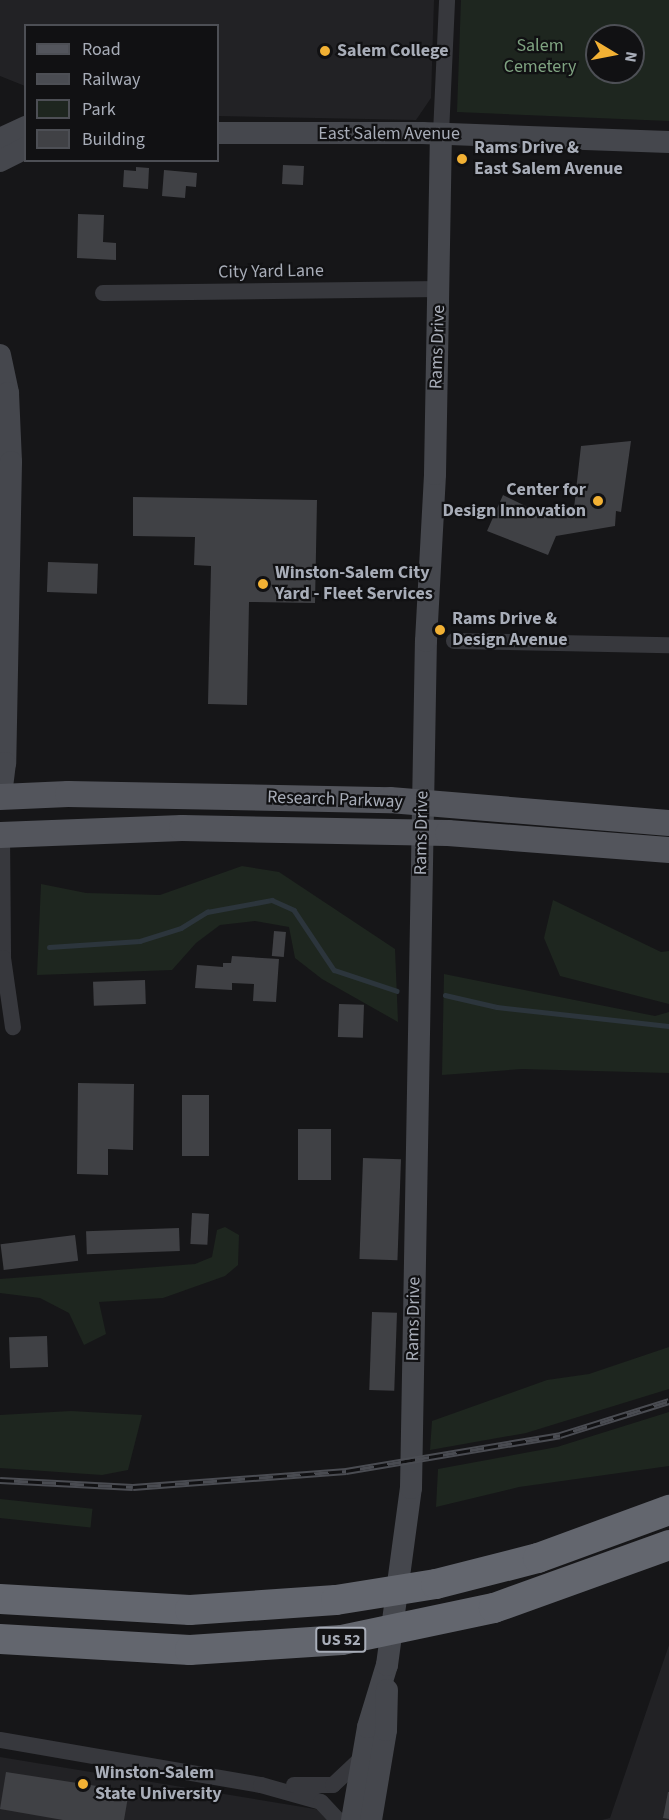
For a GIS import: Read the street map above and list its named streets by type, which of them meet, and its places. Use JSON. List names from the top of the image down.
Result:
{
  "streets": {
    "highway": ["US 52"],
    "main road": ["East Salem Avenue", "Rams Drive", "Research Parkway"],
    "street": ["City Yard Lane"]
  },
  "crossings": [
    ["East Salem Avenue", "Rams Drive"],
    ["City Yard Lane", "Rams Drive"],
    ["Rams Drive", "Research Parkway"]
  ],
  "parks": ["Salem Cemetery"],
  "places": [
    "Salem College",
    "Rams Drive & East Salem Avenue",
    "Center for Design Innovation",
    "Winston-Salem City Yard - Fleet Services",
    "Rams Drive & Design Avenue",
    "Winston-Salem State University"
  ],
  "legend": [
    "Road",
    "Railway",
    "Park",
    "Building"
  ],
  "north": "right"
}
